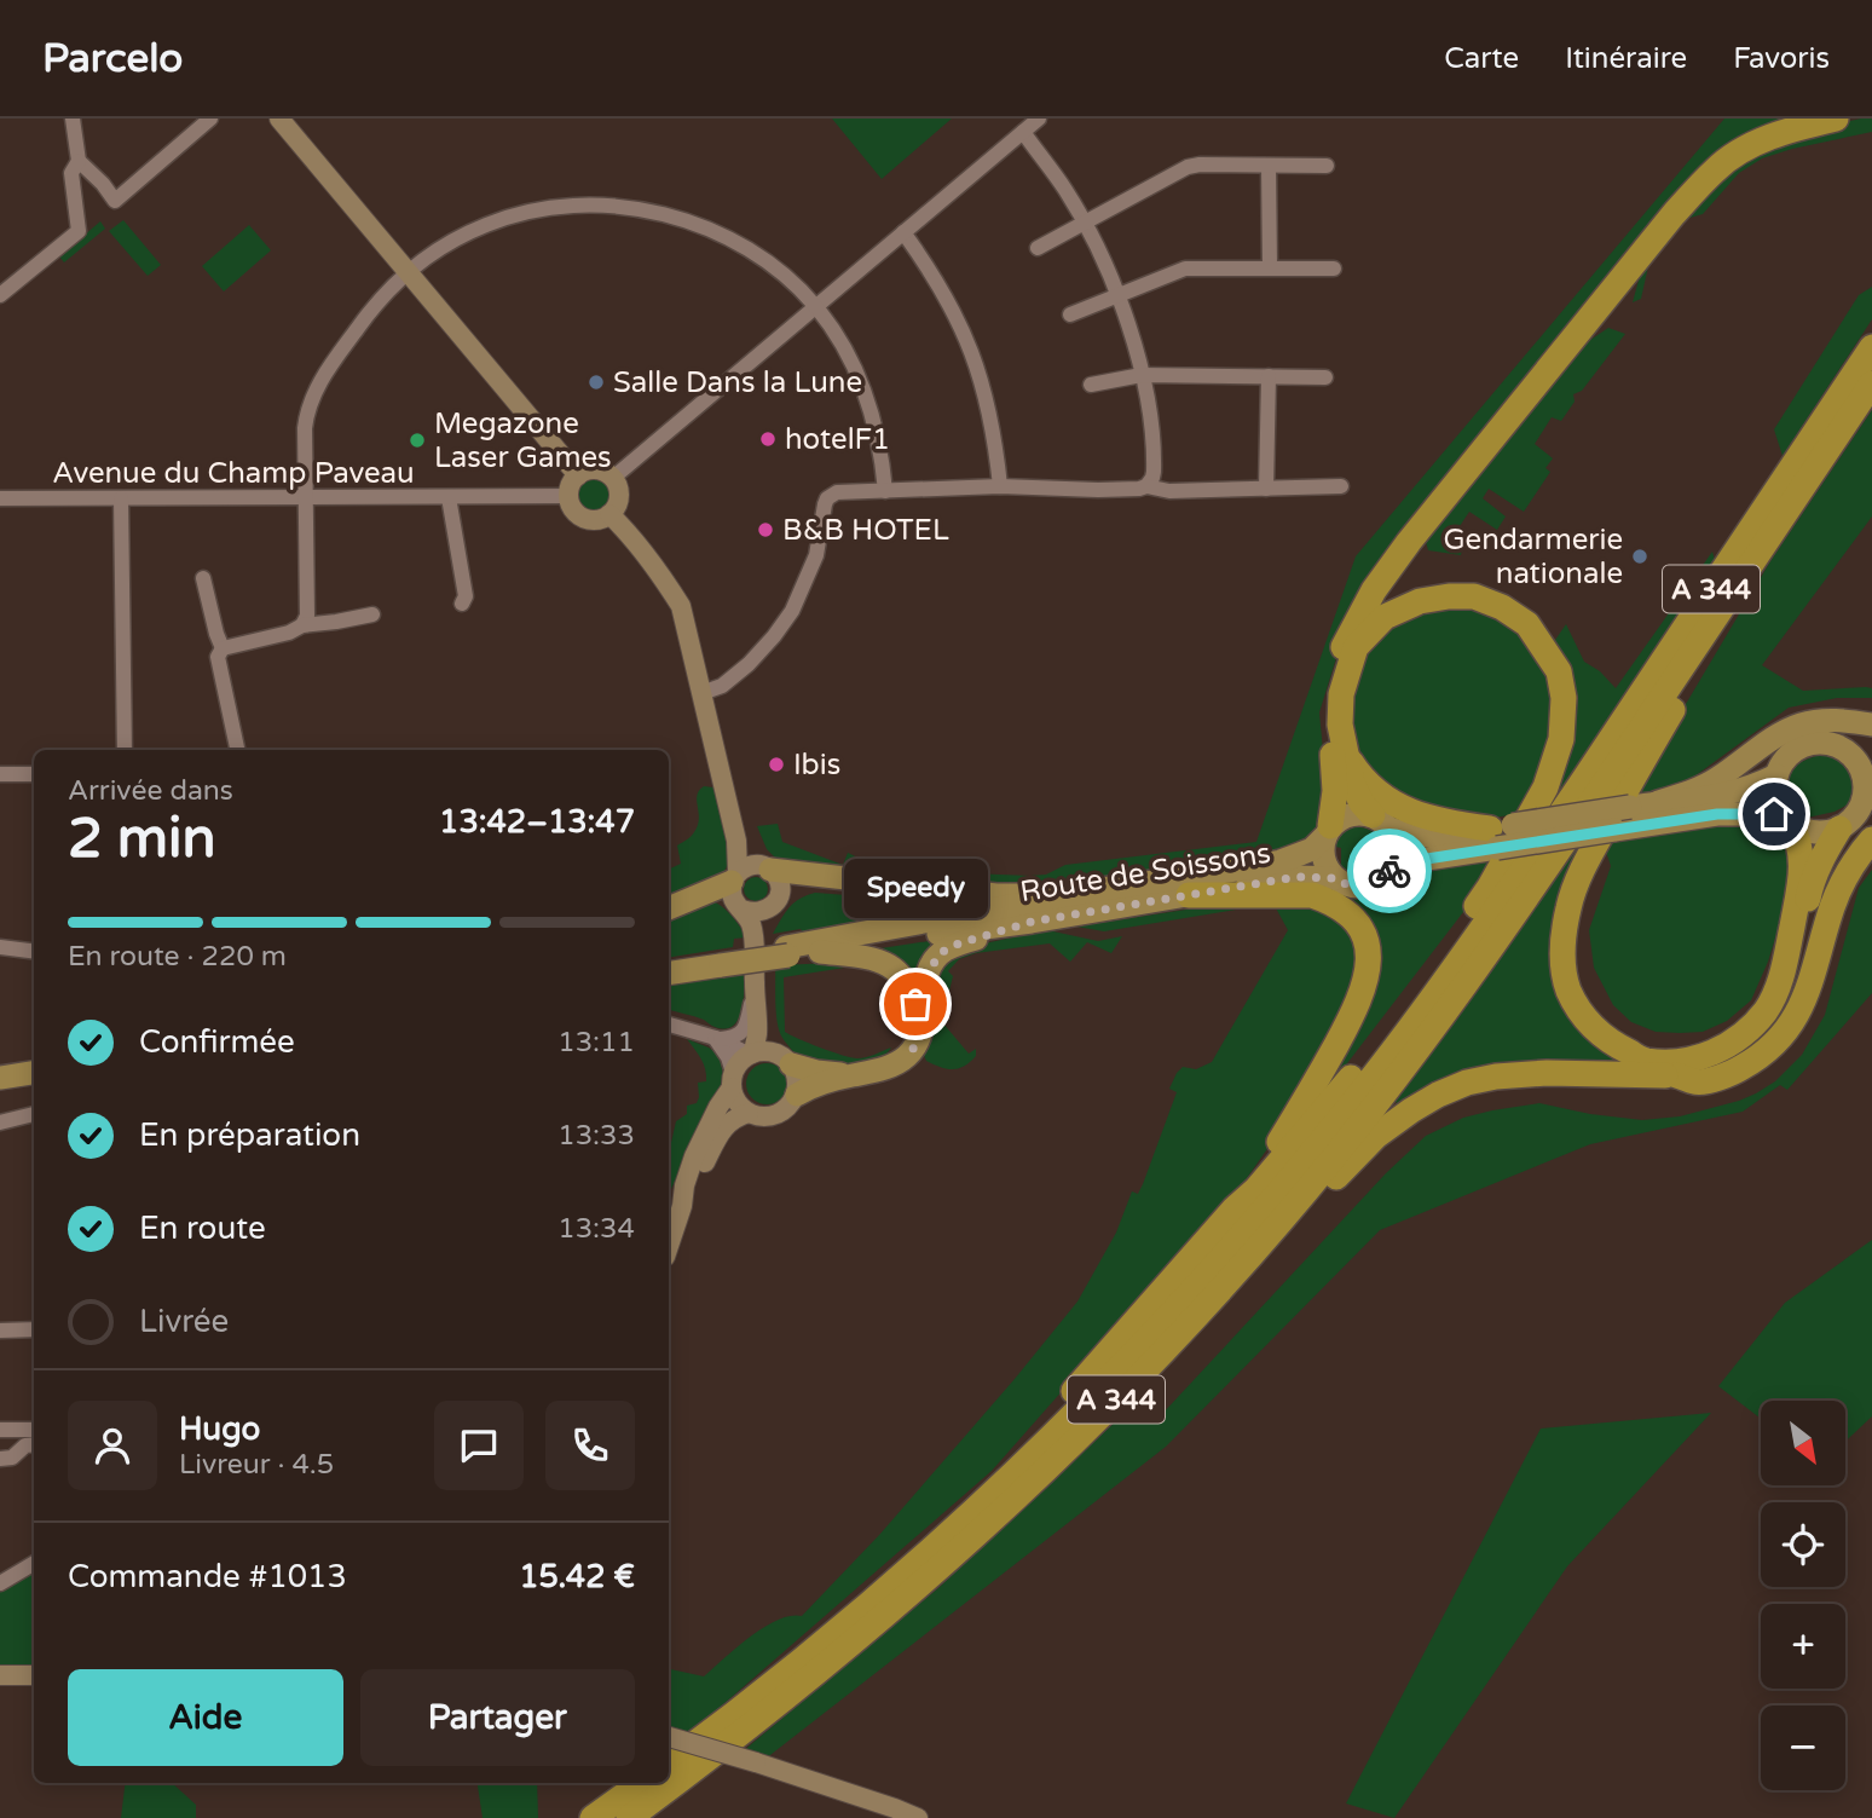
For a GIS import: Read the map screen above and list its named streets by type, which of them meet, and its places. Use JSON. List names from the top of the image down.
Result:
{
  "streets": {
    "highway": ["A 344"],
    "main road": ["Route de Soissons"],
    "street": ["Avenue du Champ Paveau"]
  },
  "places": [
    "Salle Dans la Lune",
    "hotelF1",
    "Megazone Laser Games",
    "B&B HOTEL",
    "Gendarmerie nationale",
    "Ibis",
    "Speedy"
  ],
  "north": "bottom right",
  "page": {
    "header": "Parcelo",
    "nav": ["Carte", "Itinéraire", "Favoris"],
    "heading": ["2 min", "Arrivée dans", "13:42–13:47"],
    "panel": [
      "Hugo",
      "Livreur · 4.5",
      "Commande #1013",
      "15.42 €"
    ],
    "bubble": "Speedy",
    "bar": "En route · 220 m",
    "list": [
      ["Confirmée", "13:11"],
      ["En préparation", "13:33"],
      ["En route", "13:34"],
      "Livrée"
    ],
    "map_buttons": ["+", "−"],
    "buttons": ["Aide", "Partager"]
  }
}
